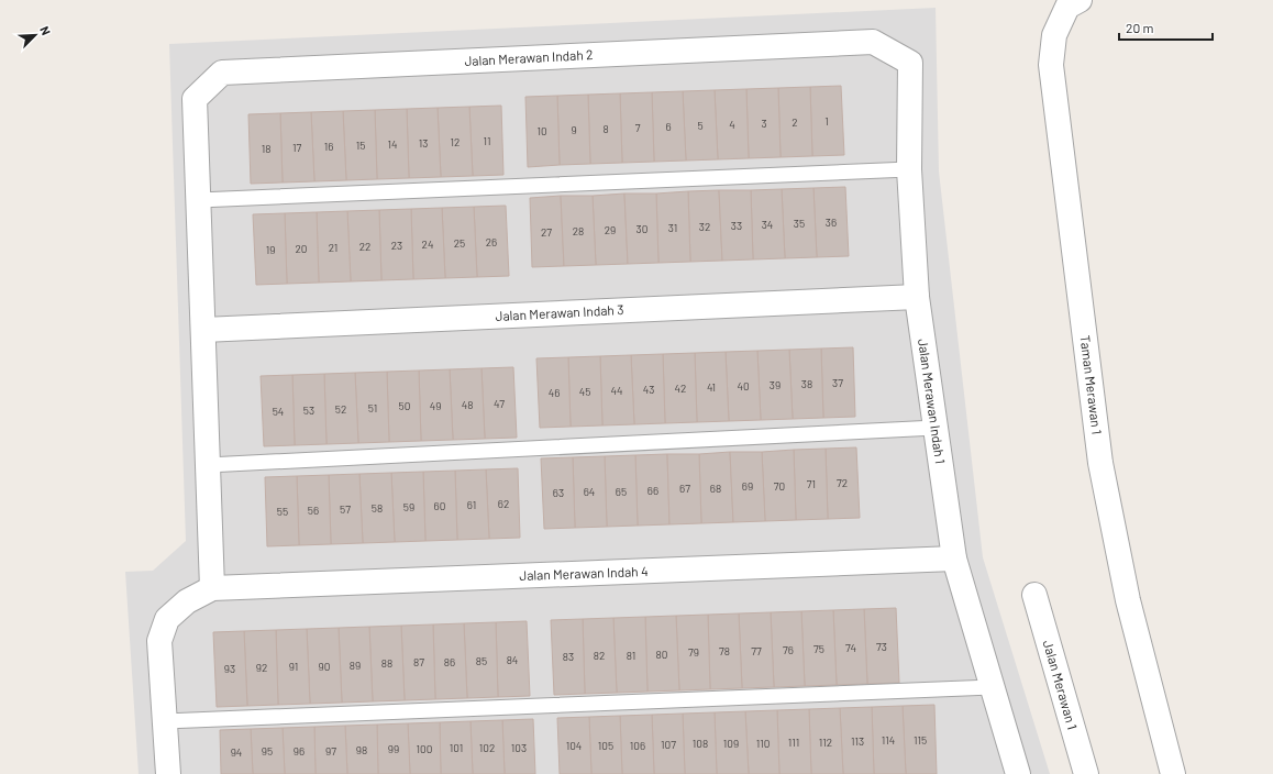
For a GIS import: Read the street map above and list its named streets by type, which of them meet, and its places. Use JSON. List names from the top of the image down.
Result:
{
  "streets": {
    "street": [
      "Jalan Merawan Indah 2",
      "Jalan Merawan Indah 3",
      "Taman Merawan 1",
      "Jalan Merawan Indah 1",
      "Jalan Merawan Indah 4",
      "Jalan Merawan 1"
    ]
  },
  "crossings": [
    ["Jalan Merawan Indah 2", "Jalan Merawan Indah 1"],
    ["Jalan Merawan Indah 3", "Jalan Merawan Indah 1"],
    ["Jalan Merawan Indah 1", "Jalan Merawan Indah 4"]
  ],
  "house_numbers": [
    "1",
    "2",
    "3",
    "4",
    "5",
    "6",
    "7",
    "8",
    "9",
    "10",
    "11",
    "12",
    "13",
    "14",
    "15",
    "16",
    "17",
    "18",
    "36",
    "35",
    "34",
    "33",
    "32",
    "31",
    "30",
    "29",
    "28",
    "27",
    "26",
    "25",
    "24",
    "23",
    "22",
    "21",
    "20",
    "19",
    "37",
    "38",
    "39",
    "40",
    "41",
    "42",
    "43",
    "44",
    "45",
    "46",
    "47",
    "48",
    "50",
    "49",
    "51",
    "52",
    "53",
    "54",
    "72",
    "71",
    "69",
    "70",
    "67",
    "68",
    "66",
    "64",
    "65",
    "63",
    "62",
    "61",
    "60",
    "59",
    "58",
    "57",
    "56",
    "55",
    "73",
    "74",
    "75",
    "76",
    "78",
    "77",
    "79",
    "80",
    "82",
    "81",
    "83",
    "84",
    "85",
    "87",
    "86",
    "88",
    "89",
    "91",
    "90",
    "92",
    "93",
    "114",
    "115",
    "113",
    "111",
    "112",
    "108",
    "109",
    "110",
    "107",
    "104",
    "105",
    "106",
    "101",
    "102",
    "103",
    "99",
    "100",
    "98",
    "95",
    "96",
    "97",
    "94"
  ],
  "scale_bar": "20 m",
  "north": "top right"
}
